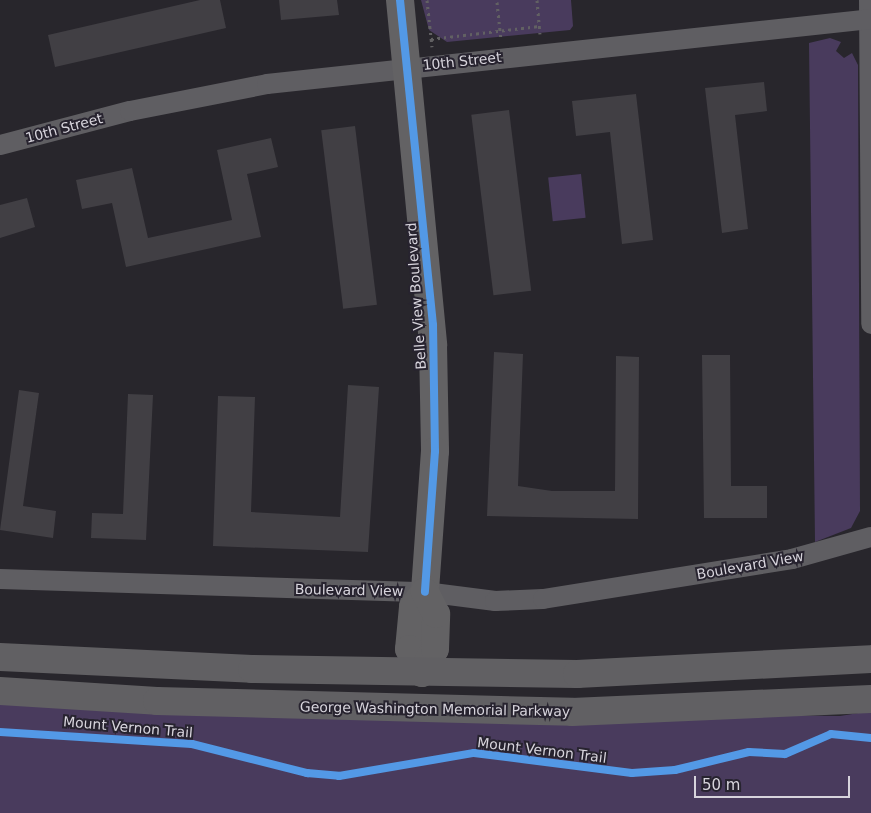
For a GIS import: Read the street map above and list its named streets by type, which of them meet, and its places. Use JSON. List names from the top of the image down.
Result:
{
  "streets": {
    "main road": ["Belle View Boulevard", "George Washington Memorial Parkway"],
    "street": ["10th Street", "Boulevard View"],
    "cycle path": ["Mount Vernon Trail"]
  },
  "crossings": [
    ["10th Street", "Belle View Boulevard"],
    ["Belle View Boulevard", "Boulevard View"]
  ],
  "scale_bar": "50 m"
}
